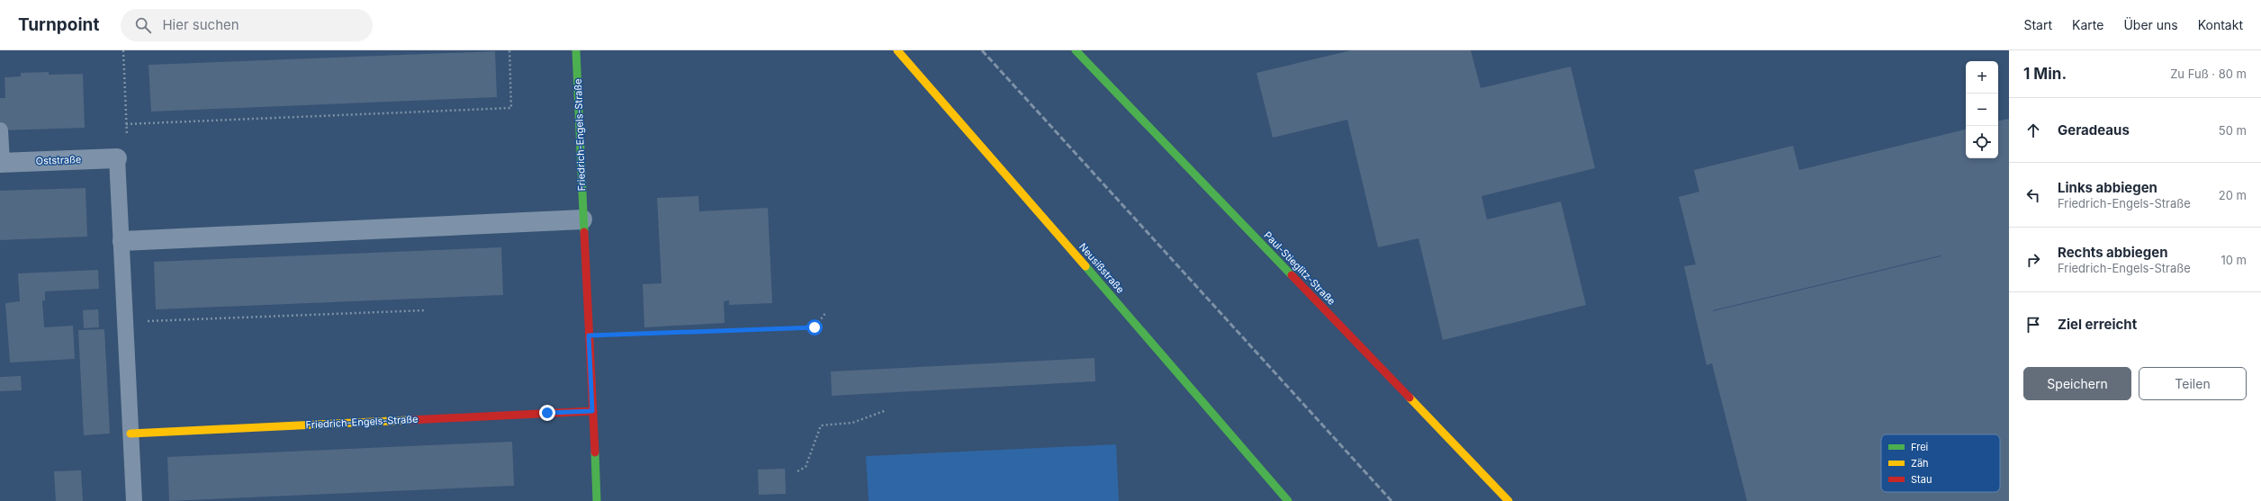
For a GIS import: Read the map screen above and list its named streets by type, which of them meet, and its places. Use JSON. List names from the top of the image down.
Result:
{
  "streets": {
    "street": [
      "Friedrich-Engels-Straße",
      "Oststraße",
      "Neusißstraße",
      "Paul-Stieglitz-Straße"
    ]
  },
  "legend": ["Frei", "Zäh", "Stau"],
  "page": {
    "header": "Turnpoint",
    "search": "Hier suchen",
    "nav": [
      "Start",
      "Karte",
      "Über uns",
      "Kontakt"
    ],
    "heading": ["1 Min.", "Zu Fuß · 80 m"],
    "map_buttons": ["+", "−"],
    "list": [
      ["Geradeaus", "50 m"],
      ["Links abbiegen", "Friedrich-Engels-Straße", "20 m"],
      ["Rechts abbiegen", "Friedrich-Engels-Straße", "10 m"],
      "Ziel erreicht"
    ],
    "buttons": ["Speichern", "Teilen"]
  }
}
